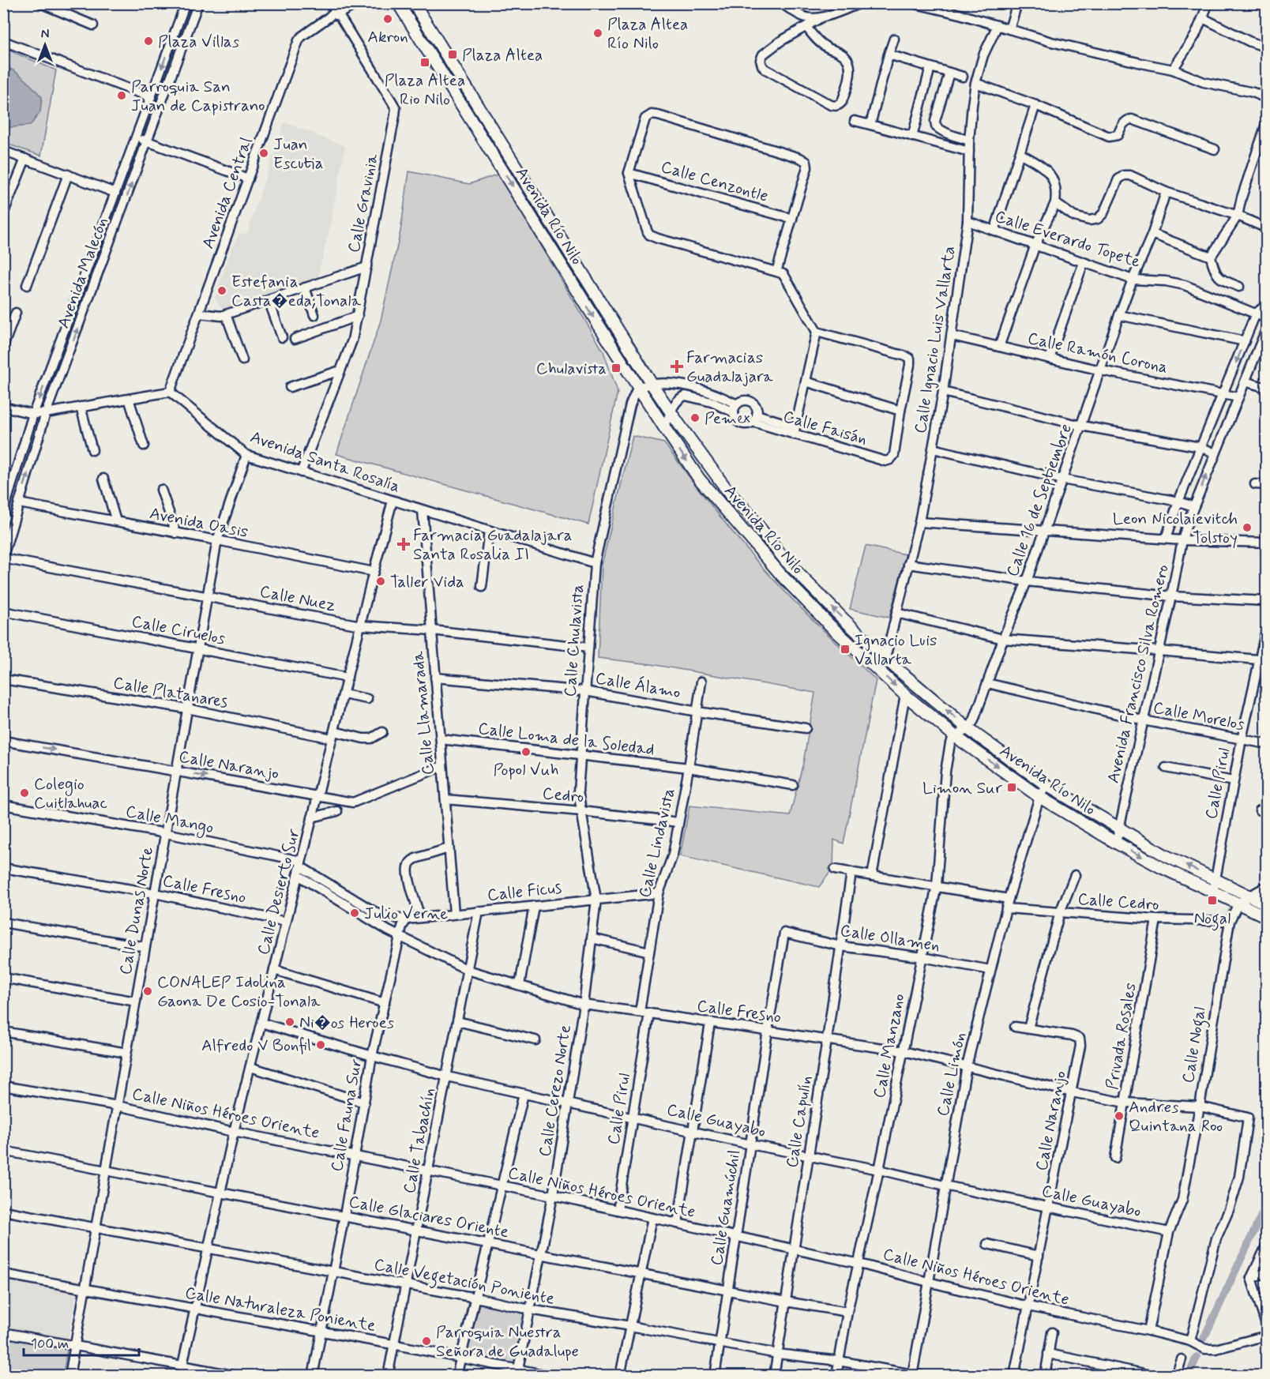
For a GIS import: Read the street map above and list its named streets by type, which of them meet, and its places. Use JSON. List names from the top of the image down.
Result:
{
  "streets": {
    "main road": ["Avenida Río Nilo"],
    "street": [
      "Calle Cenzontle",
      "Avenida Central",
      "Calle Gravinia",
      "Calle Everardo Topete",
      "Avenida Malecón",
      "Calle Ignacio Luis Vallarta",
      "Calle Ramón Corona",
      "Calle Faisán",
      "Avenida Santa Rosalía",
      "Calle 16 de Septiembre",
      "Avenida Oasis",
      "Calle Nuez",
      "Calle Ciruelos",
      "Calle Chulavista",
      "Avenida Francisco Silva Romero",
      "Calle Álamo",
      "Calle Platanares",
      "Calle Llamarada",
      "Calle Morelos",
      "Calle Loma de la Soledad",
      "Calle Naranjo",
      "Calle Pirul",
      "Cedro",
      "Calle Mango",
      "Calle Lindavista",
      "Calle Fresno",
      "Calle Ficus",
      "Calle Desierto Sur",
      "Calle Cedro",
      "Calle Dunas Norte",
      "Calle Ollamen",
      "Privada Rosales",
      "Calle Nogal",
      "Calle Manzano",
      "Calle Limón",
      "Calle Cerezo Norte",
      "Calle Niños Héroes Oriente",
      "Calle Fauna Sur",
      "Calle Guayabo",
      "Calle Capulín",
      "Calle Tabachín",
      "Calle Guamúchil",
      "Calle Glaciares Oriente",
      "Calle Vegetación Poniente",
      "Calle Naturaleza Poniente"
    ]
  },
  "crossings": [
    ["Avenida Central", "Calle Gravinia"],
    ["Avenida Central", "Avenida Santa Rosalía"],
    ["Calle Gravinia", "Avenida Santa Rosalía"],
    ["Avenida Río Nilo", "Calle Ignacio Luis Vallarta"],
    ["Avenida Río Nilo", "Calle 16 de Septiembre"],
    ["Avenida Río Nilo", "Calle Chulavista"],
    ["Avenida Río Nilo", "Avenida Francisco Silva Romero"],
    ["Avenida Río Nilo", "Calle Pirul"],
    ["Avenida Río Nilo", "Calle Nogal"],
    ["Avenida Río Nilo", "Calle Manzano"],
    ["Avenida Río Nilo", "Calle Limón"],
    ["Calle Everardo Topete", "Calle Ignacio Luis Vallarta"],
    ["Calle Everardo Topete", "Calle 16 de Septiembre"],
    ["Avenida Malecón", "Avenida Oasis"],
    ["Avenida Malecón", "Calle Nuez"],
    ["Calle Ignacio Luis Vallarta", "Calle Ramón Corona"],
    ["Calle Ramón Corona", "Calle 16 de Septiembre"],
    ["Calle Ramón Corona", "Avenida Francisco Silva Romero"],
    ["Avenida Santa Rosalía", "Calle Chulavista"],
    ["Avenida Santa Rosalía", "Calle Llamarada"],
    ["Avenida Santa Rosalía", "Calle Desierto Sur"],
    ["Avenida Santa Rosalía", "Calle Dunas Norte"],
    ["Calle 16 de Septiembre", "Calle Morelos"],
    ["Avenida Oasis", "Calle Desierto Sur"],
    ["Avenida Oasis", "Calle Dunas Norte"],
    ["Calle Nuez", "Calle Chulavista"],
    ["Calle Nuez", "Calle Llamarada"],
    ["Calle Nuez", "Calle Desierto Sur"],
    ["Calle Nuez", "Calle Dunas Norte"],
    ["Calle Ciruelos", "Calle Desierto Sur"],
    ["Calle Ciruelos", "Calle Dunas Norte"],
    ["Calle Chulavista", "Calle Álamo"],
    ["Calle Chulavista", "Calle Loma de la Soledad"],
    ["Calle Chulavista", "Cedro"],
    ["Calle Chulavista", "Calle Ficus"],
    ["Calle Chulavista", "Calle Cerezo Norte"],
    ["Avenida Francisco Silva Romero", "Calle Morelos"],
    ["Calle Álamo", "Calle Llamarada"],
    ["Calle Álamo", "Calle Lindavista"],
    ["Calle Platanares", "Calle Desierto Sur"],
    ["Calle Platanares", "Calle Dunas Norte"],
    ["Calle Llamarada", "Calle Loma de la Soledad"],
    ["Calle Llamarada", "Calle Naranjo"],
    ["Calle Llamarada", "Cedro"],
    ["Calle Llamarada", "Calle Ficus"],
    ["Calle Morelos", "Calle Pirul"],
    ["Calle Loma de la Soledad", "Calle Lindavista"],
    ["Calle Naranjo", "Calle Fresno"],
    ["Calle Naranjo", "Calle Desierto Sur"],
    ["Calle Naranjo", "Calle Dunas Norte"],
    ["Calle Naranjo", "Calle Niños Héroes Oriente"],
    ["Calle Naranjo", "Calle Guayabo"],
    ["Calle Pirul", "Calle Fresno"],
    ["Calle Pirul", "Calle Niños Héroes Oriente"],
    ["Calle Pirul", "Calle Guayabo"],
    ["Cedro", "Calle Lindavista"],
    ["Calle Mango", "Calle Fresno"],
    ["Calle Mango", "Calle Ficus"],
    ["Calle Mango", "Calle Desierto Sur"],
    ["Calle Mango", "Calle Dunas Norte"],
    ["Calle Lindavista", "Calle Fresno"],
    ["Calle Lindavista", "Calle Ficus"],
    ["Calle Fresno", "Calle Ficus"],
    ["Calle Fresno", "Calle Desierto Sur"],
    ["Calle Fresno", "Calle Dunas Norte"],
    ["Calle Fresno", "Privada Rosales"],
    ["Calle Fresno", "Calle Nogal"],
    ["Calle Fresno", "Calle Manzano"],
    ["Calle Fresno", "Calle Limón"],
    ["Calle Fresno", "Calle Cerezo Norte"],
    ["Calle Fresno", "Calle Niños Héroes Oriente"],
    ["Calle Fresno", "Calle Fauna Sur"],
    ["Calle Fresno", "Calle Capulín"],
    ["Calle Fresno", "Calle Tabachín"],
    ["Calle Fresno", "Calle Guamúchil"],
    ["Calle Ficus", "Calle Desierto Sur"],
    ["Calle Ficus", "Calle Cerezo Norte"],
    ["Calle Ficus", "Calle Fauna Sur"],
    ["Calle Ficus", "Calle Tabachín"],
    ["Calle Desierto Sur", "Calle Niños Héroes Oriente"],
    ["Calle Desierto Sur", "Calle Guayabo"],
    ["Calle Desierto Sur", "Calle Glaciares Oriente"],
    ["Calle Desierto Sur", "Calle Vegetación Poniente"],
    ["Calle Desierto Sur", "Calle Naturaleza Poniente"],
    ["Calle Cedro", "Privada Rosales"],
    ["Calle Cedro", "Calle Nogal"],
    ["Calle Cedro", "Calle Limón"],
    ["Calle Dunas Norte", "Calle Niños Héroes Oriente"],
    ["Calle Dunas Norte", "Calle Glaciares Oriente"],
    ["Calle Dunas Norte", "Calle Vegetación Poniente"],
    ["Calle Dunas Norte", "Calle Naturaleza Poniente"],
    ["Calle Ollamen", "Calle Manzano"],
    ["Calle Ollamen", "Calle Limón"],
    ["Calle Ollamen", "Calle Capulín"],
    ["Calle Ollamen", "Calle Guamúchil"],
    ["Calle Nogal", "Calle Niños Héroes Oriente"],
    ["Calle Nogal", "Calle Guayabo"],
    ["Calle Manzano", "Calle Niños Héroes Oriente"],
    ["Calle Manzano", "Calle Guayabo"],
    ["Calle Manzano", "Calle Glaciares Oriente"],
    ["Calle Manzano", "Calle Vegetación Poniente"],
    ["Calle Limón", "Calle Niños Héroes Oriente"],
    ["Calle Limón", "Calle Guayabo"],
    ["Calle Limón", "Calle Vegetación Poniente"],
    ["Calle Cerezo Norte", "Calle Niños Héroes Oriente"],
    ["Calle Cerezo Norte", "Calle Guayabo"],
    ["Calle Cerezo Norte", "Calle Glaciares Oriente"],
    ["Calle Cerezo Norte", "Calle Vegetación Poniente"],
    ["Calle Cerezo Norte", "Calle Naturaleza Poniente"],
    ["Calle Niños Héroes Oriente", "Calle Fauna Sur"],
    ["Calle Niños Héroes Oriente", "Calle Capulín"],
    ["Calle Niños Héroes Oriente", "Calle Tabachín"],
    ["Calle Niños Héroes Oriente", "Calle Guamúchil"],
    ["Calle Fauna Sur", "Calle Guayabo"],
    ["Calle Fauna Sur", "Calle Glaciares Oriente"],
    ["Calle Fauna Sur", "Calle Vegetación Poniente"],
    ["Calle Fauna Sur", "Calle Naturaleza Poniente"],
    ["Calle Guayabo", "Calle Capulín"],
    ["Calle Guayabo", "Calle Tabachín"],
    ["Calle Guayabo", "Calle Guamúchil"],
    ["Calle Capulín", "Calle Glaciares Oriente"],
    ["Calle Capulín", "Calle Vegetación Poniente"],
    ["Calle Tabachín", "Calle Glaciares Oriente"],
    ["Calle Tabachín", "Calle Vegetación Poniente"],
    ["Calle Tabachín", "Calle Naturaleza Poniente"],
    ["Calle Guamúchil", "Calle Glaciares Oriente"],
    ["Calle Guamúchil", "Calle Vegetación Poniente"]
  ],
  "one_way": ["Calle Naranjo"],
  "places": {
    "other": [
      "Akron",
      "Plaza Altea Río Nilo",
      "Plaza Villas",
      "Parroquia San Juan de Capistrano",
      "Juan Escutia",
      "Estefania Casta�eda;Tonala",
      "Pemex",
      "Leon Nicolaievitch Tolstoy",
      "Taller Vida",
      "Popol Vuh",
      "Colegio Cuitlahuac",
      "Julio Verne",
      "CONALEP Idolina Gaona De Cosio-Tonala",
      "Ni�os Heroes",
      "Alfredo V Bonfil",
      "Andres Quintana Roo",
      "Parroquia Nuestra Señora de Guadalupe"
    ],
    "transit": [
      "Plaza Altea",
      "Plaza Altea Rio Nilo",
      "Chulavista",
      "Ignacio Luis Vallarta",
      "Limon Sur",
      "Nogal"
    ],
    "health": ["Farmacias Guadalajara", "Farmacia Guadalajara Santa Rosalia II"]
  },
  "scale_bar": "100 m",
  "north": "top"
}
